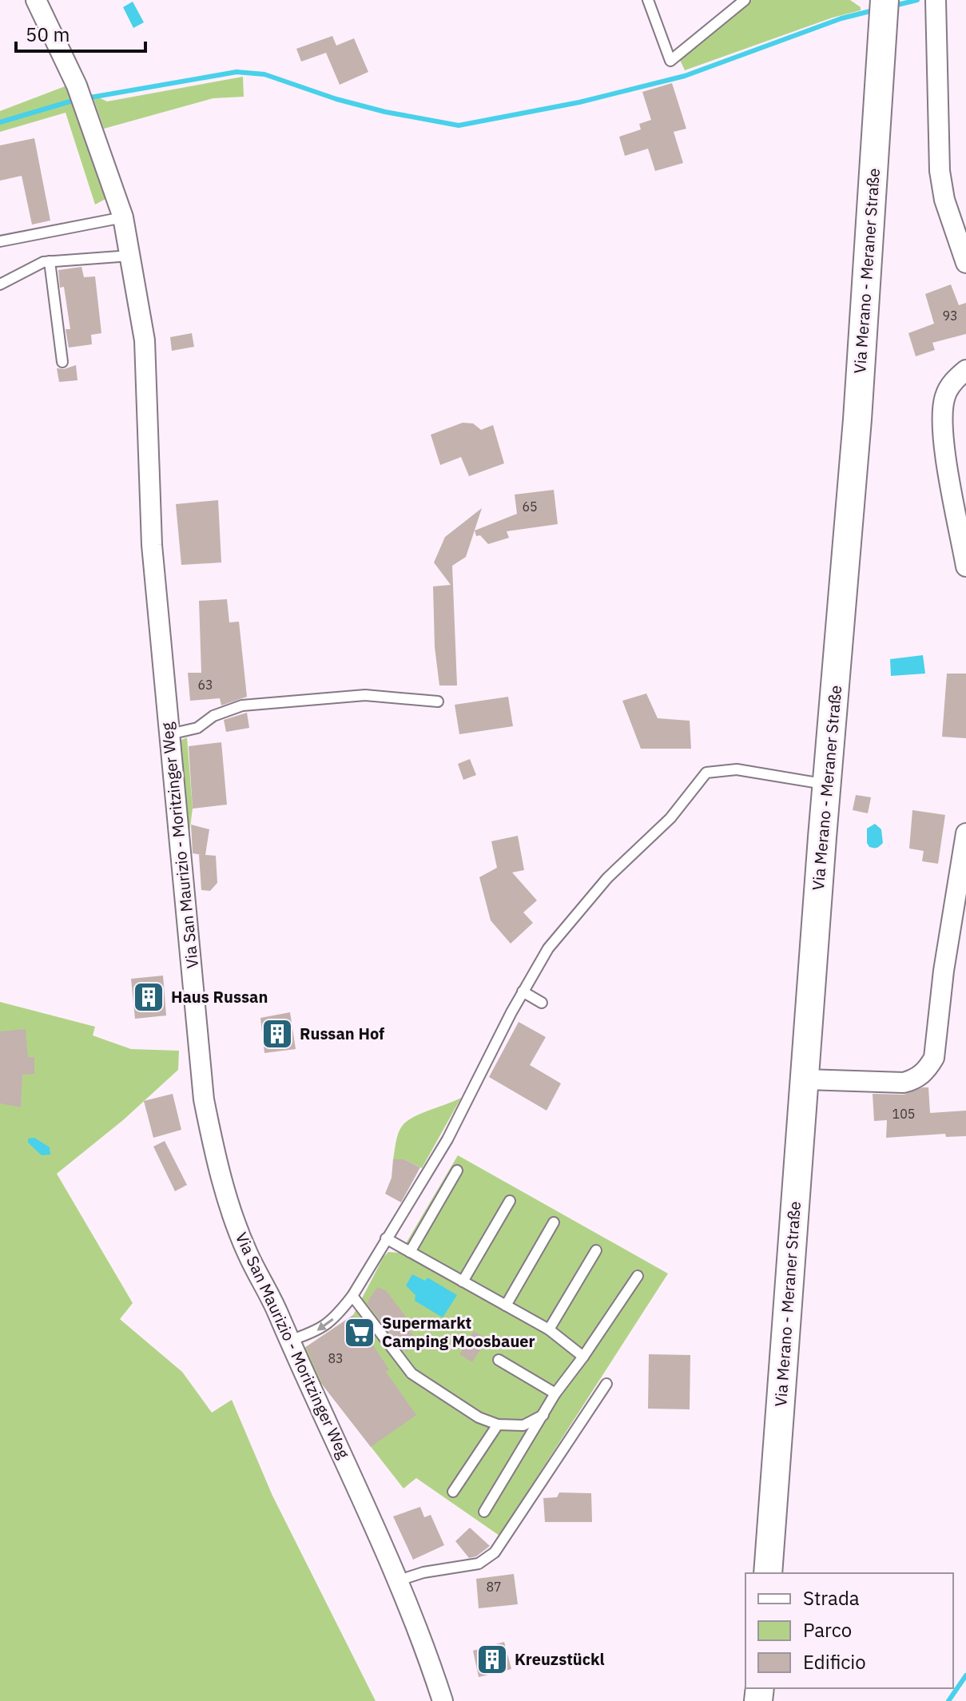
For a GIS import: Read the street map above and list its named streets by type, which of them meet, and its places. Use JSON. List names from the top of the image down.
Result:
{
  "streets": {
    "main road": ["Via Merano - Meraner Straße"],
    "street": ["Via San Maurizio - Moritzinger Weg"]
  },
  "places": {
    "building": ["Haus Russan", "Russan Hof", "Kreuzstückl"],
    "supermarket": ["Supermarkt Camping Moosbauer"]
  },
  "house_numbers": [
    "93",
    "65",
    "63",
    "105",
    "83",
    "87"
  ],
  "legend": ["Strada", "Parco", "Edificio"],
  "scale_bar": "50 m"
}
